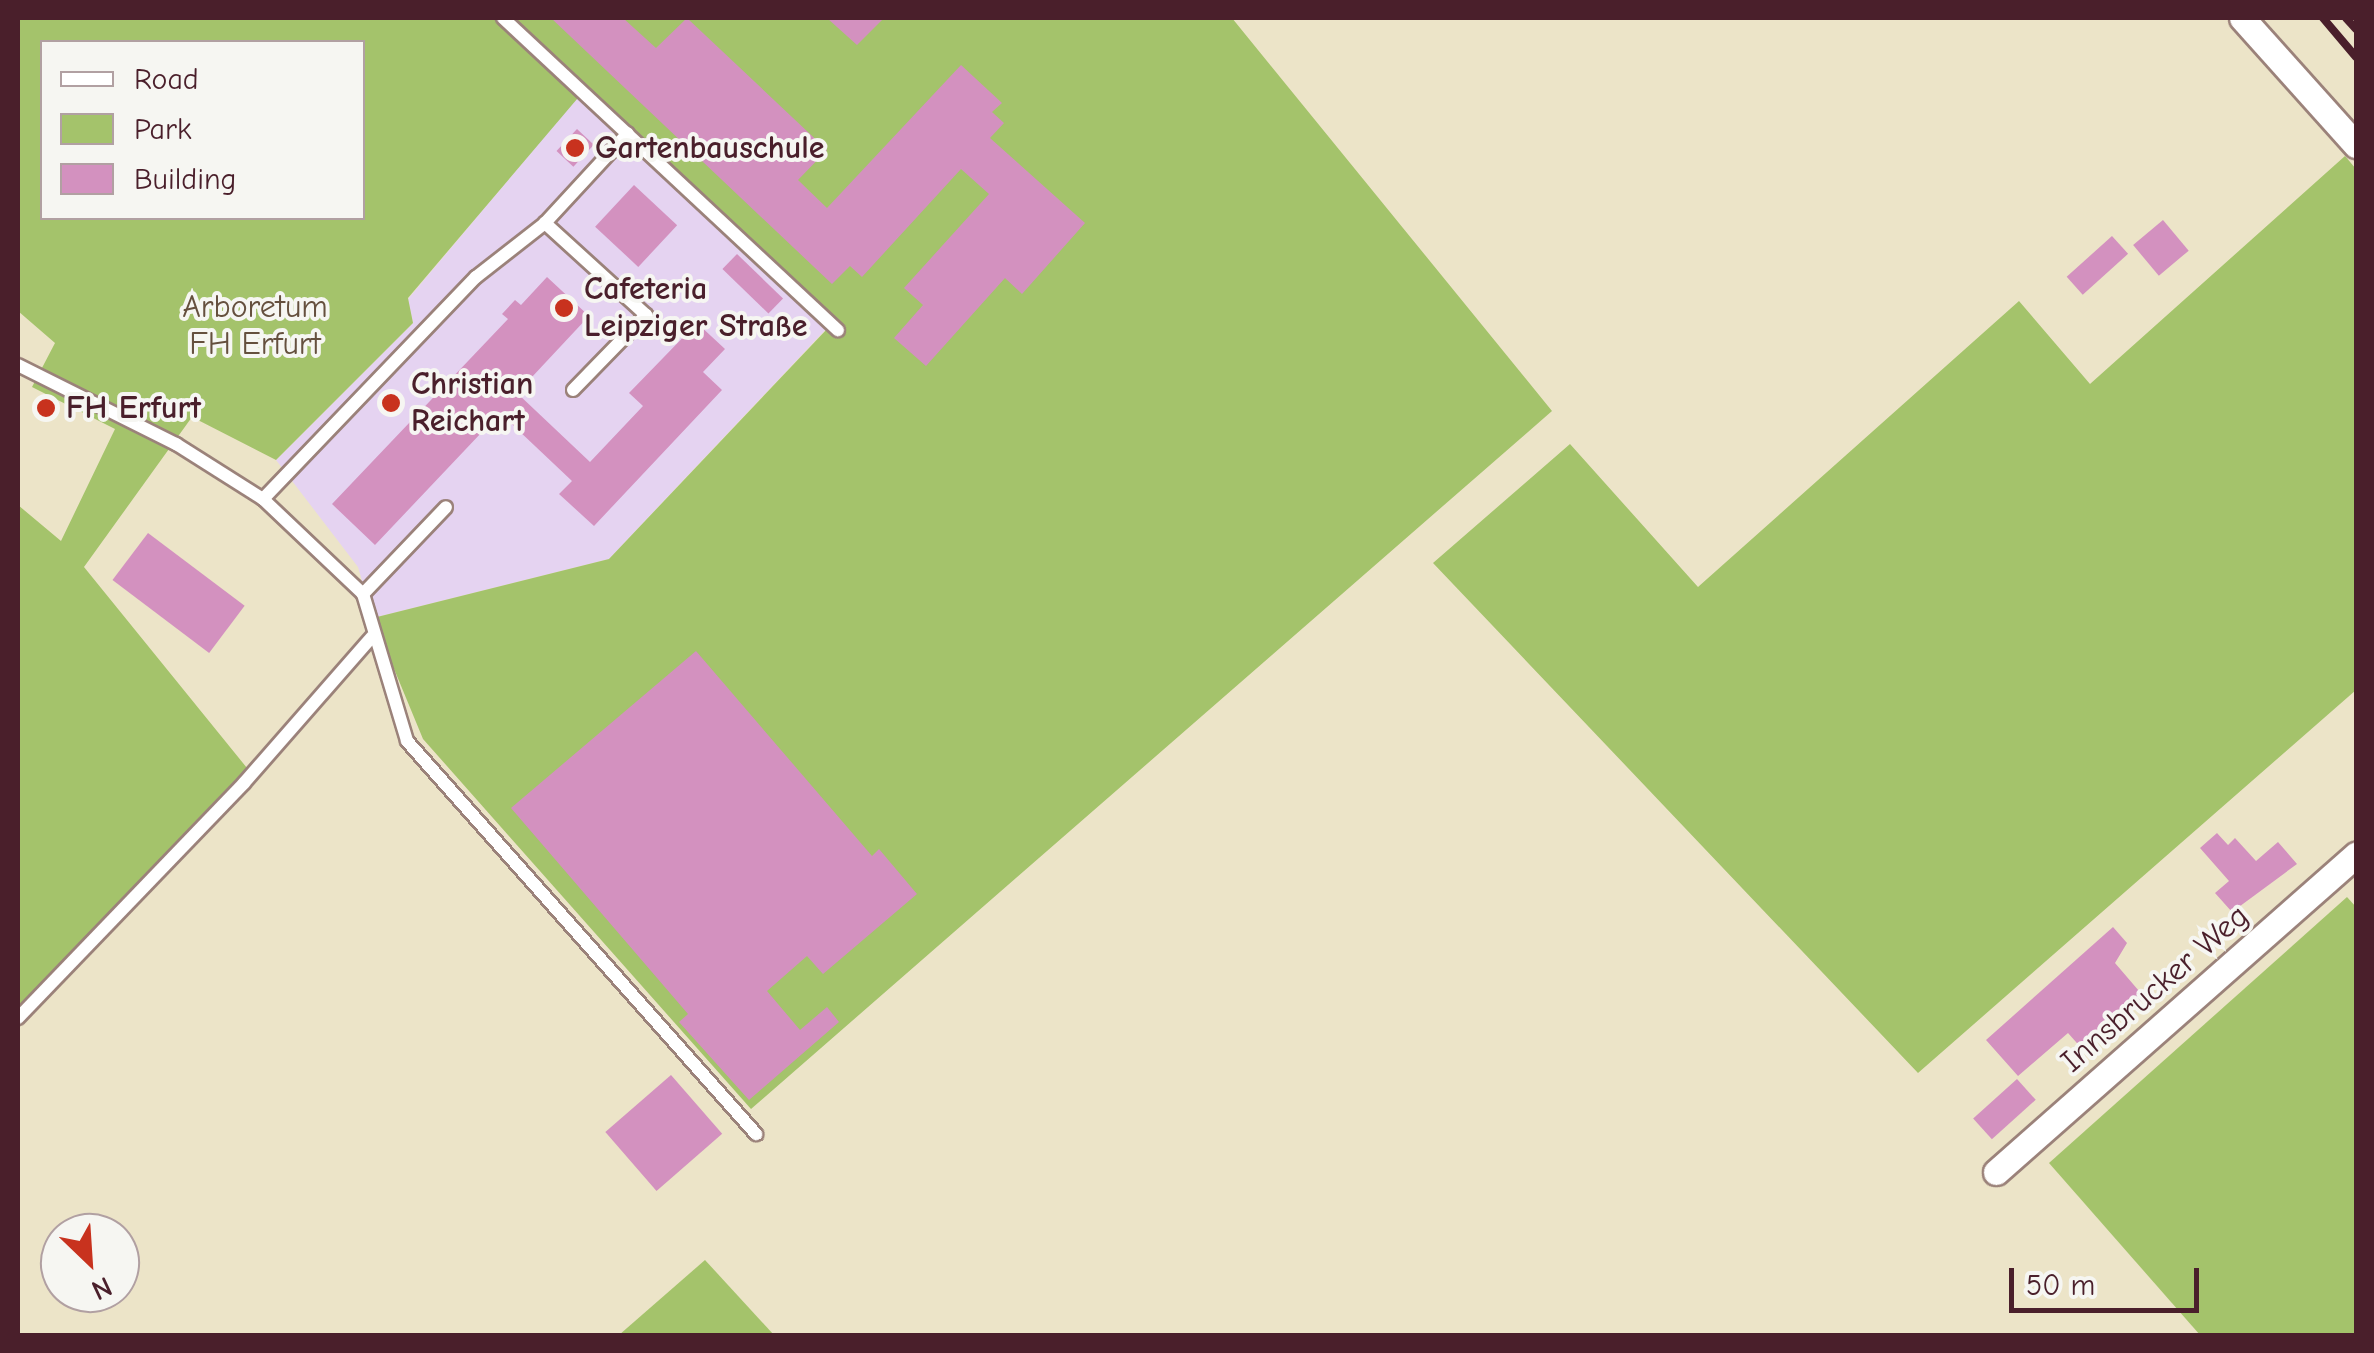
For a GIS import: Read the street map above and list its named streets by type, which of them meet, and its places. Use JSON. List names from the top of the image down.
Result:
{
  "streets": {
    "street": ["Innsbrucker Weg"]
  },
  "parks": ["Arboretum FH Erfurt"],
  "places": [
    "Gartenbauschule",
    "Cafeteria Leipziger Straße",
    "Christian Reichart",
    "FH Erfurt"
  ],
  "legend": ["Road", "Park", "Building"],
  "scale_bar": "50 m",
  "north": "bottom right"
}
